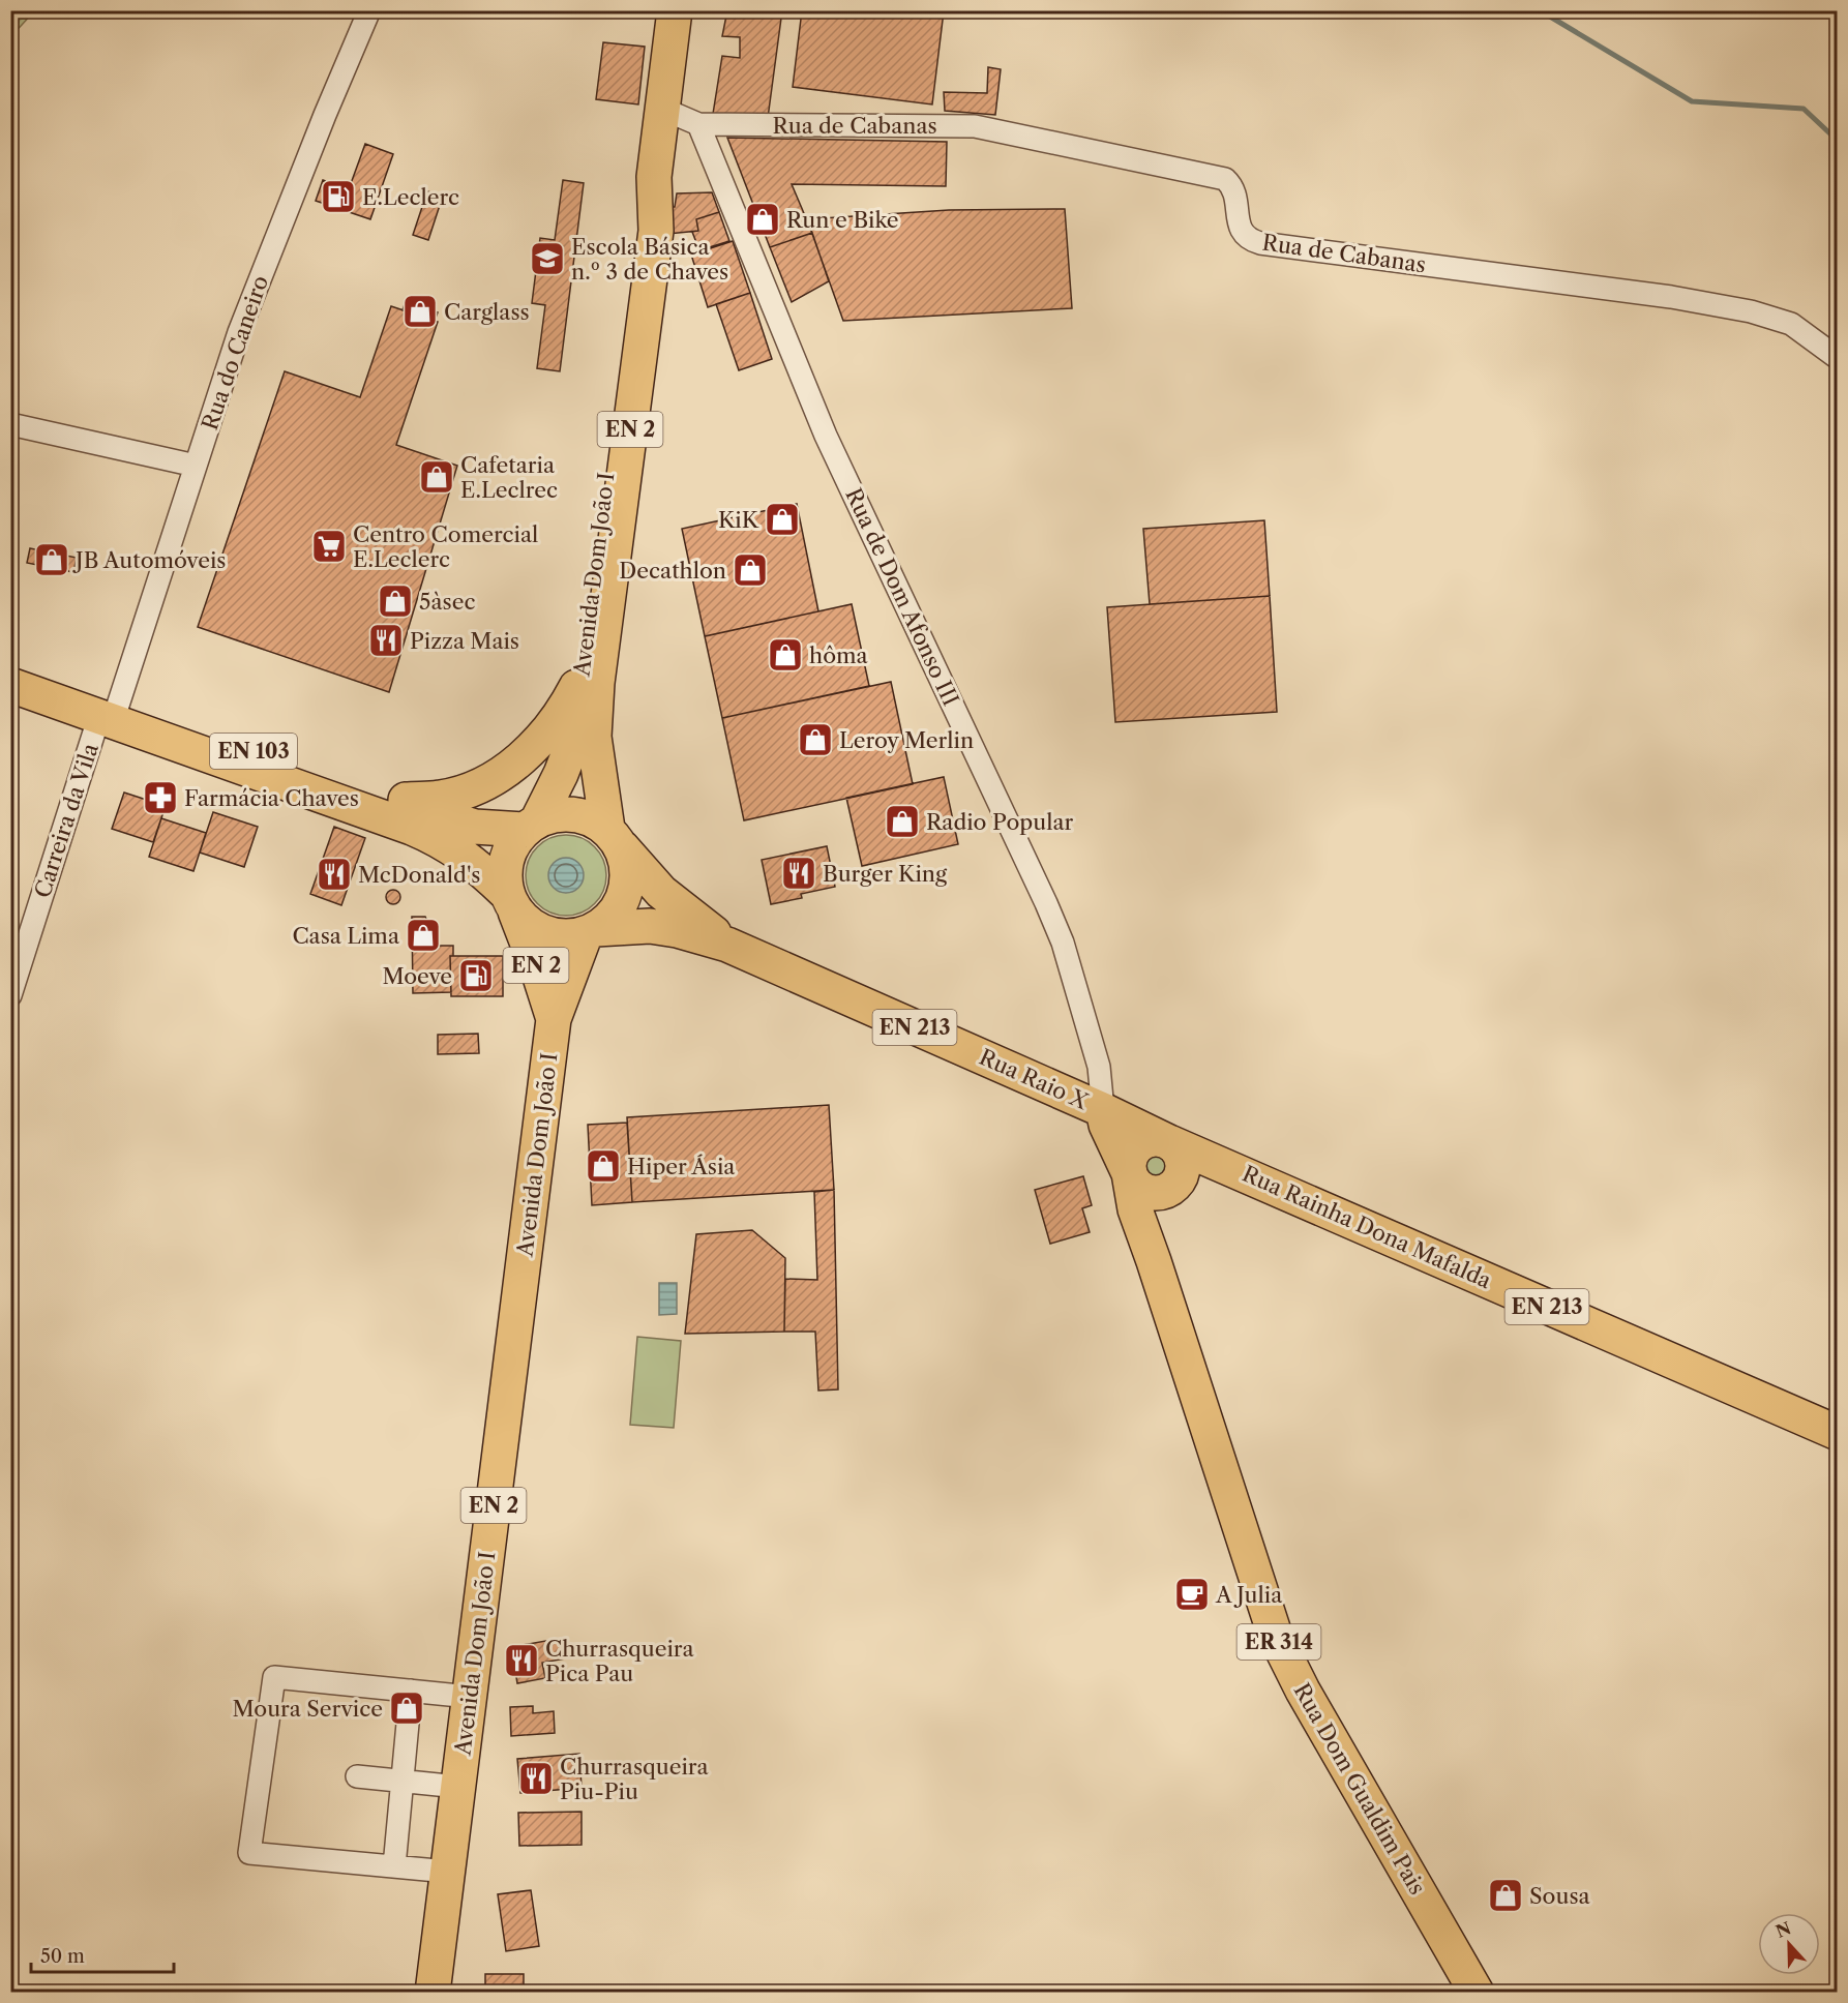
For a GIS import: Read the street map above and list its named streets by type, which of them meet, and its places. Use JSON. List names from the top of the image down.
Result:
{
  "streets": {
    "main road": [
      "EN 2",
      "Avenida Dom João I",
      "EN 103",
      "EN 213",
      "Rua Raio X",
      "Rua Rainha Dona Mafalda",
      "ER 314",
      "Rua Dom Gualdim Pais"
    ],
    "street": [
      "Rua de Cabanas",
      "Rua do Caneiro",
      "Rua de Dom Afonso III",
      "Carreira da Vila"
    ]
  },
  "crossings": [
    ["Rua de Cabanas", "Rua de Dom Afonso III"],
    ["Rua do Caneiro", "EN 103"],
    ["Rua do Caneiro", "Carreira da Vila"],
    ["EN 2", "Avenida Dom João I"],
    ["EN 2", "EN 103"],
    ["EN 2", "Rua Raio X"],
    ["Avenida Dom João I", "EN 103"],
    ["Avenida Dom João I", "Rua Raio X"],
    ["Rua de Dom Afonso III", "EN 213"],
    ["Rua de Dom Afonso III", "Rua Raio X"],
    ["EN 103", "Carreira da Vila"],
    ["EN 103", "Rua Raio X"],
    ["EN 213", "Rua Raio X"],
    ["EN 213", "Rua Rainha Dona Mafalda"],
    ["EN 213", "Rua Dom Gualdim Pais"],
    ["Rua Raio X", "Rua Rainha Dona Mafalda"],
    ["Rua Raio X", "Rua Dom Gualdim Pais"],
    ["Rua Rainha Dona Mafalda", "Rua Dom Gualdim Pais"]
  ],
  "places": {
    "fuel station": ["E.Leclerc", "Moeve"],
    "shop": [
      "Run e Bike",
      "Carglass",
      "Cafetaria E.Leclrec",
      "KiK",
      "JB Automóveis",
      "Decathlon",
      "5àsec",
      "hôma",
      "Leroy Merlin",
      "Radio Popular",
      "Casa Lima",
      "Hiper Ásia",
      "Moura Service",
      "Sousa"
    ],
    "school or university": ["Escola Básica n.º 3 de Chaves"],
    "supermarket": ["Centro Comercial E.Leclerc"],
    "restaurant": [
      "Pizza Mais",
      "Burger King",
      "McDonald's",
      "Churrasqueira Pica Pau",
      "Churrasqueira Piu-Piu"
    ],
    "pharmacy": ["Farmácia Chaves"],
    "cafe": ["A Julia"]
  },
  "scale_bar": "50 m",
  "north": "top"
}
